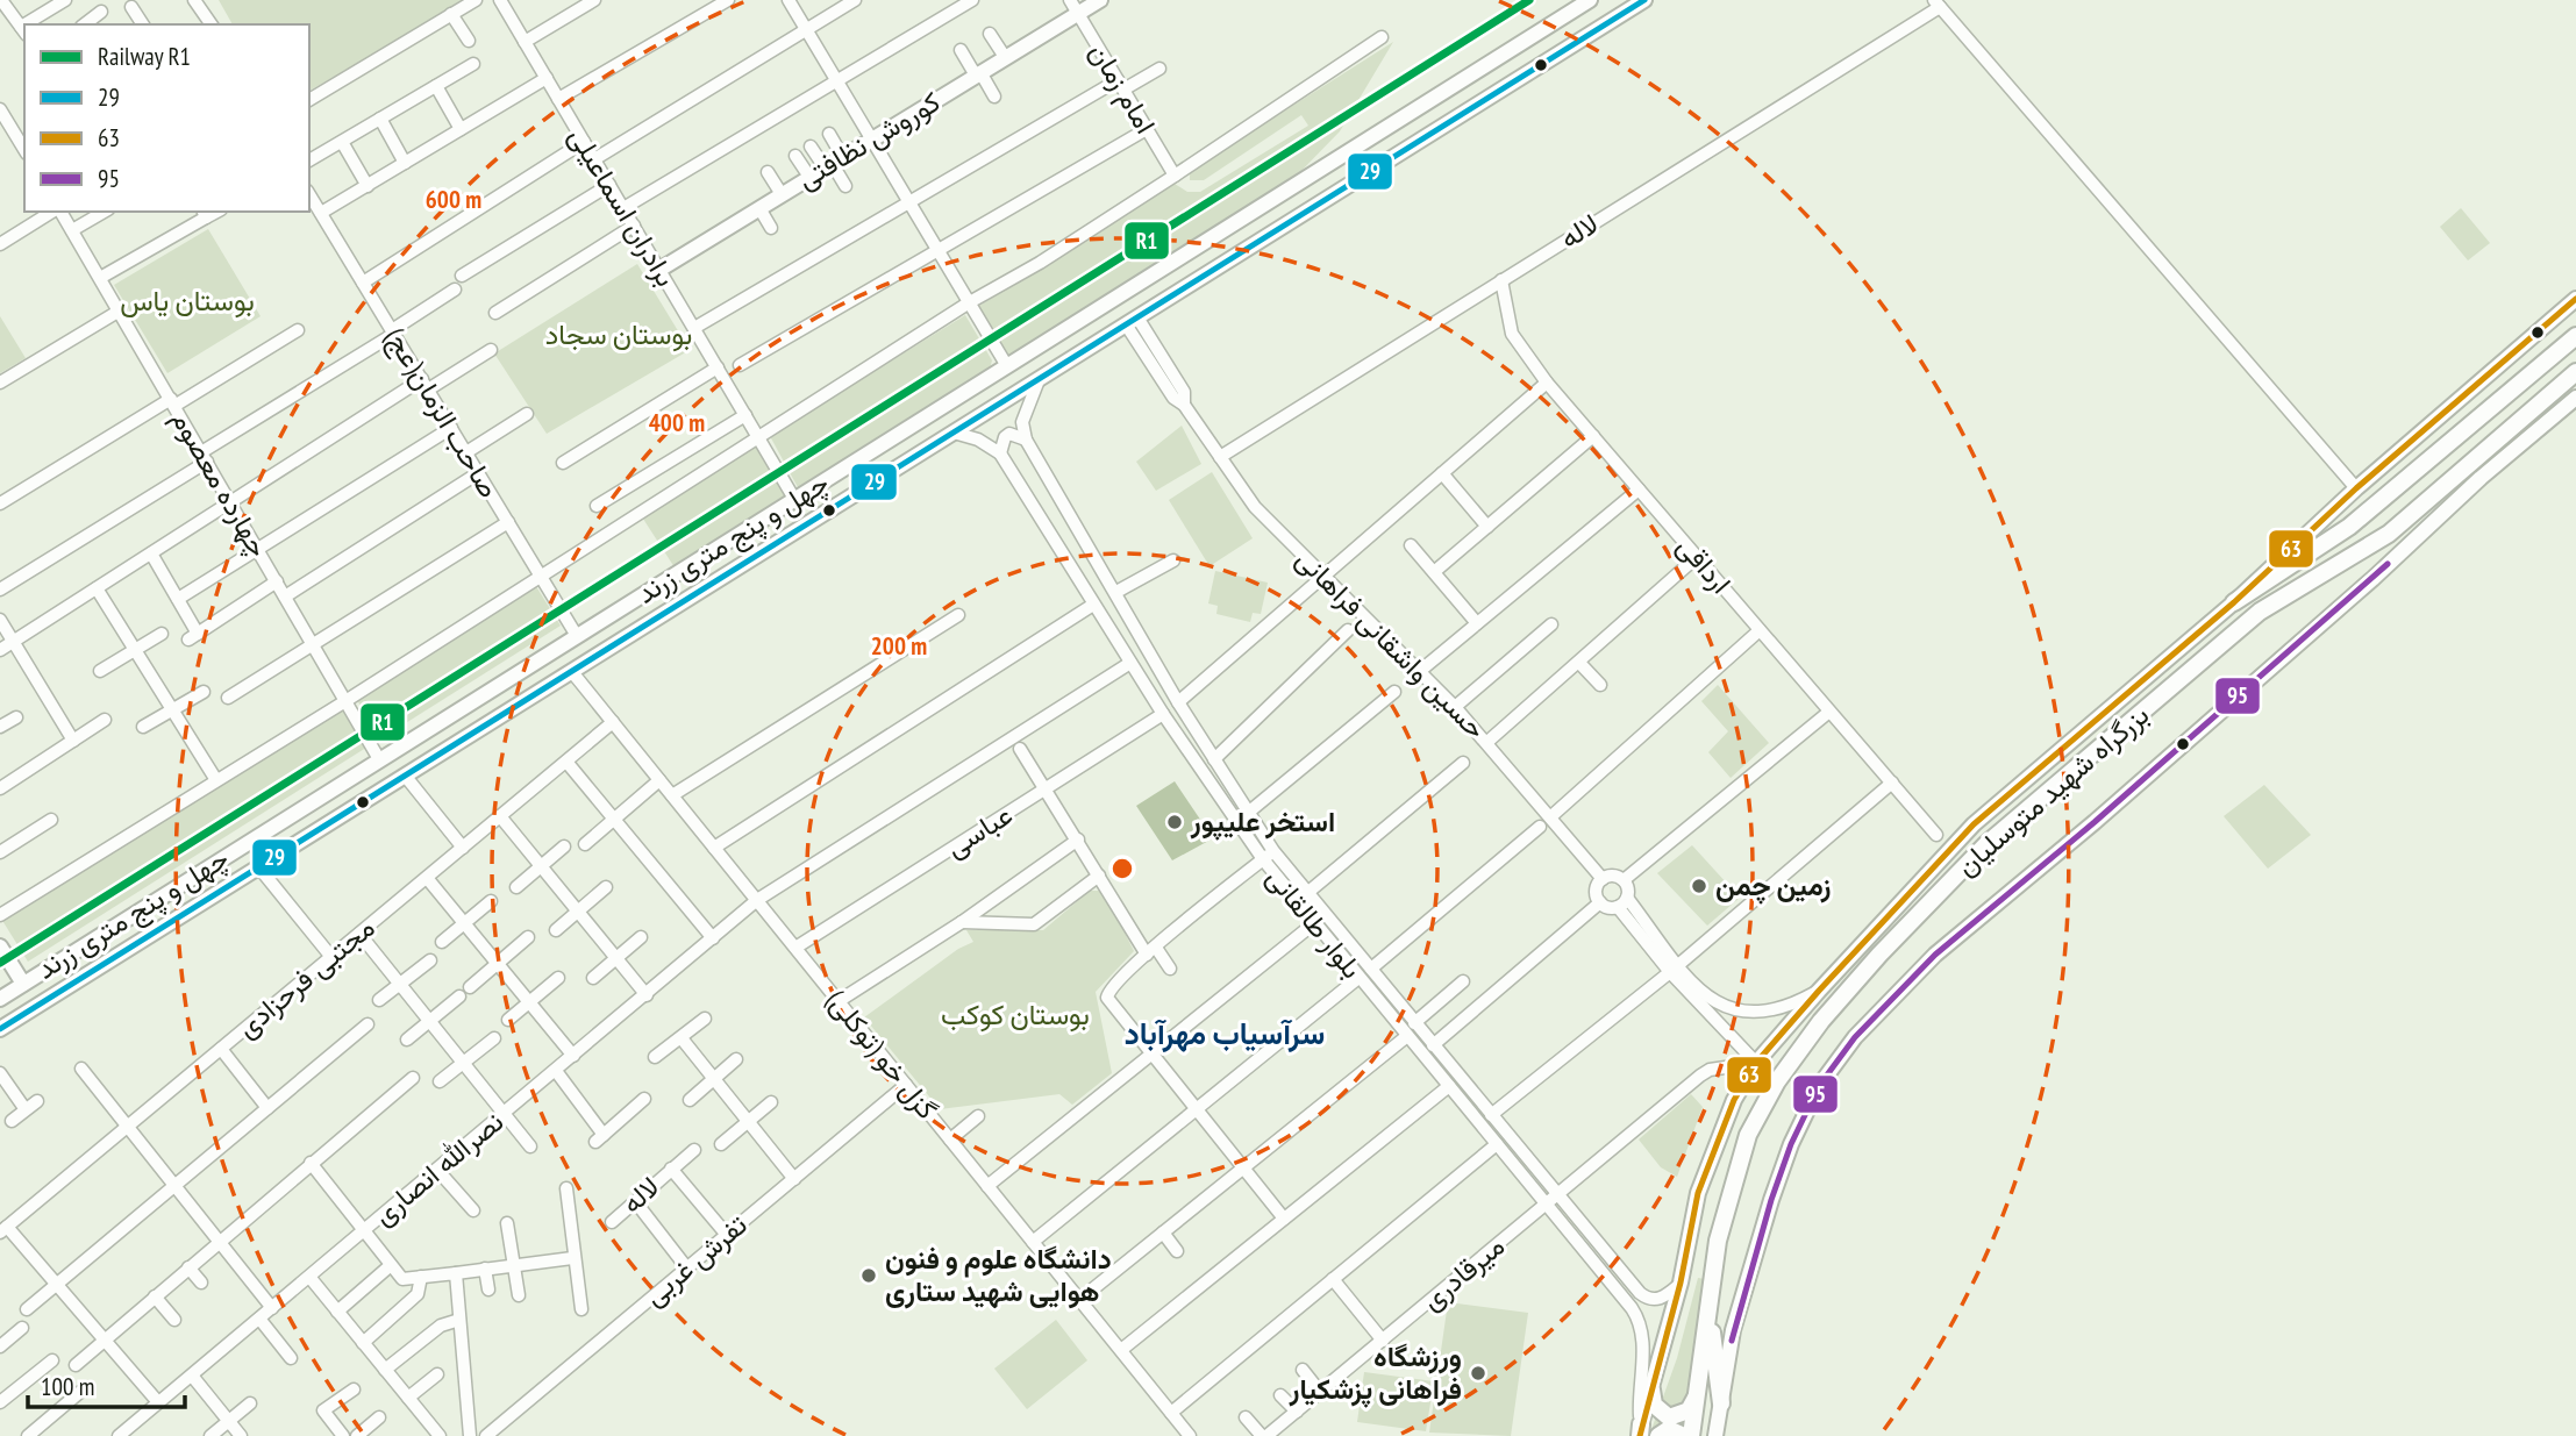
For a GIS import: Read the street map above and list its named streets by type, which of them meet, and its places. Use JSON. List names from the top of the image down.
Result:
{
  "streets": {
    "highway": ["بزرگراه شهید متوسلیان"],
    "main road": ["کوروش نظافتی", "چهل و پنج متری زرند"],
    "street": [
      "امام زمان",
      "برادران اسماعیلی",
      "لاله",
      "صاحب الزمان(عج)",
      "چهارده معصوم",
      "ارداقی",
      "حسین واشقانی فراهانی",
      "عباسی",
      "بلوار طالقانی",
      "مجتبی فرحزادی",
      "گزل خو (توکلی)",
      "نصرالله انصاری",
      "تفرش غربی",
      "میرقادری"
    ]
  },
  "crossings": [
    ["امام زمان", "کوروش نظافتی"],
    ["کوروش نظافتی", "برادران اسماعیلی"],
    ["برادران اسماعیلی", "چهل و پنج متری زرند"],
    ["لاله", "ارداقی"],
    ["لاله", "حسین واشقانی فراهانی"],
    ["لاله", "تفرش غربی"],
    ["صاحب الزمان(عج)", "چهل و پنج متری زرند"],
    ["چهارده معصوم", "چهل و پنج متری زرند"],
    ["چهل و پنج متری زرند", "حسین واشقانی فراهانی"],
    ["چهل و پنج متری زرند", "گزل خو (توکلی)"],
    ["عباسی", "بلوار طالقانی"],
    ["عباسی", "گزل خو (توکلی)"],
    ["بلوار طالقانی", "نصرالله انصاری"],
    ["بلوار طالقانی", "میرقادری"],
    ["مجتبی فرحزادی", "گزل خو (توکلی)"],
    ["گزل خو (توکلی)", "نصرالله انصاری"],
    ["گزل خو (توکلی)", "تفرش غربی"]
  ],
  "districts": ["سرآسیاب مهرآباد"],
  "parks": ["بوستان یاس", "بوستان سجاد", "بوستان کوکب"],
  "places": [
    "استخر علیپور",
    "زمین چمن",
    "دانشگاه علوم و فنون هوایی شهید ستاری",
    "ورزشگاه فراهانی پزشکیار"
  ],
  "lines": [
    "rail line R1",
    "transit line 29",
    "transit line 63",
    "transit line 95"
  ],
  "legend": [
    "Railway R1",
    "29",
    "63",
    "95"
  ],
  "scale_bar": "100 m",
  "rings": ["600 m", "400 m", "200 m"]
}
